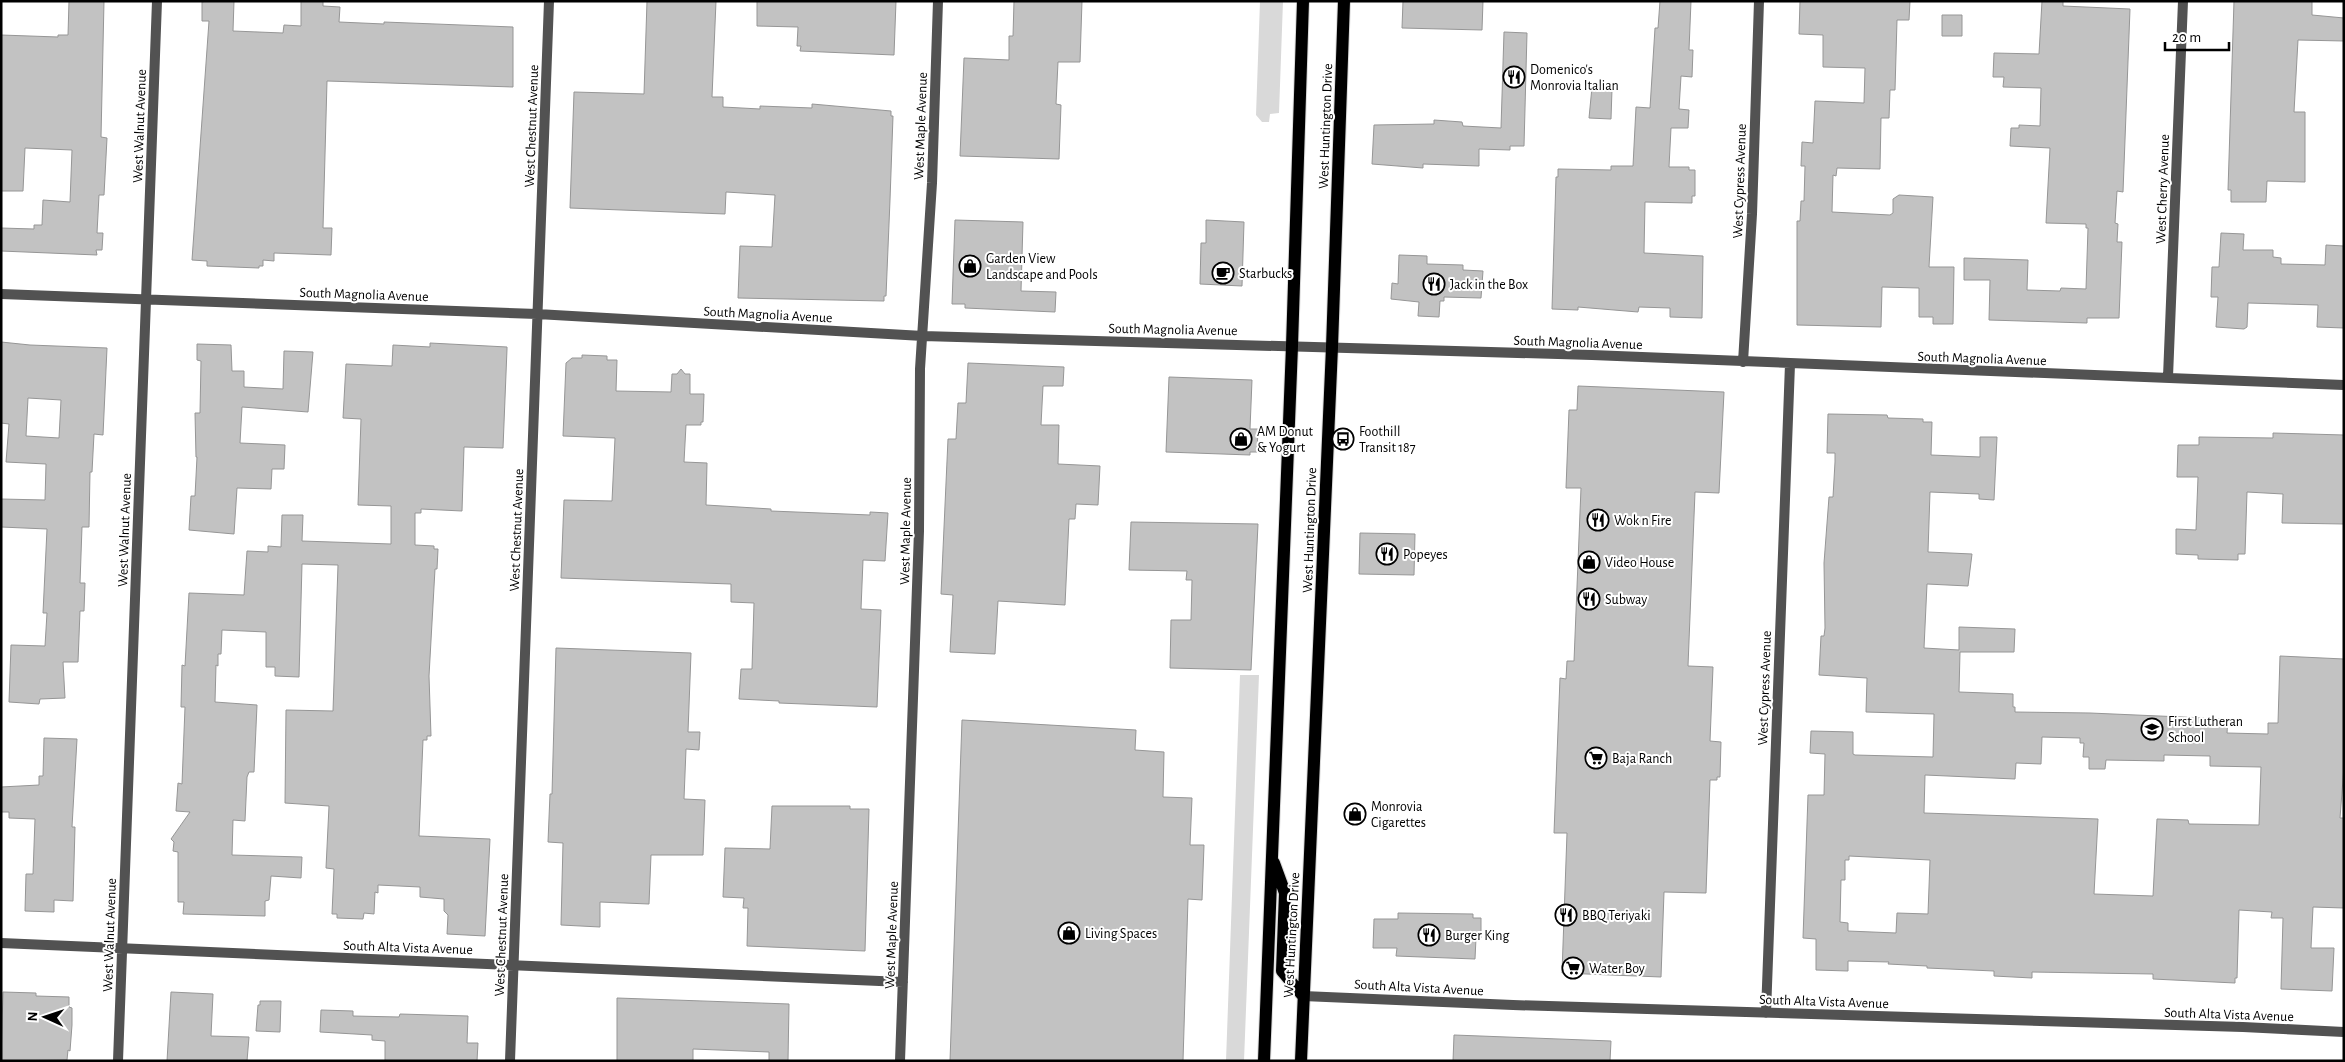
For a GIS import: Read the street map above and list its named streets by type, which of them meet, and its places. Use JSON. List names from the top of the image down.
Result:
{
  "streets": {
    "main road": ["West Huntington Drive"],
    "street": [
      "West Walnut Avenue",
      "West Chestnut Avenue",
      "West Maple Avenue",
      "West Cypress Avenue",
      "West Cherry Avenue",
      "South Magnolia Avenue",
      "South Alta Vista Avenue"
    ]
  },
  "crossings": [
    ["West Walnut Avenue", "South Magnolia Avenue"],
    ["West Walnut Avenue", "South Alta Vista Avenue"],
    ["West Chestnut Avenue", "South Magnolia Avenue"],
    ["West Chestnut Avenue", "South Alta Vista Avenue"],
    ["West Maple Avenue", "South Magnolia Avenue"],
    ["West Maple Avenue", "South Alta Vista Avenue"],
    ["West Huntington Drive", "South Magnolia Avenue"],
    ["West Huntington Drive", "South Alta Vista Avenue"],
    ["West Cypress Avenue", "South Magnolia Avenue"],
    ["West Cypress Avenue", "South Alta Vista Avenue"],
    ["West Cherry Avenue", "South Magnolia Avenue"]
  ],
  "places": {
    "restaurant": [
      "Domenico's Monrovia Italian",
      "Jack in the Box",
      "Wok n Fire",
      "Popeyes",
      "Subway",
      "BBQ Teriyaki",
      "Burger King"
    ],
    "shop": [
      "Garden View Landscape and Pools",
      "AM Donut & Yogurt",
      "Video House",
      "Monrovia Cigarettes",
      "Living Spaces"
    ],
    "cafe": ["Starbucks"],
    "bus stop": ["Foothill Transit 187"],
    "school or university": ["First Lutheran School"],
    "supermarket": ["Baja Ranch", "Water Boy"]
  },
  "scale_bar": "20 m",
  "north": "left"
}
